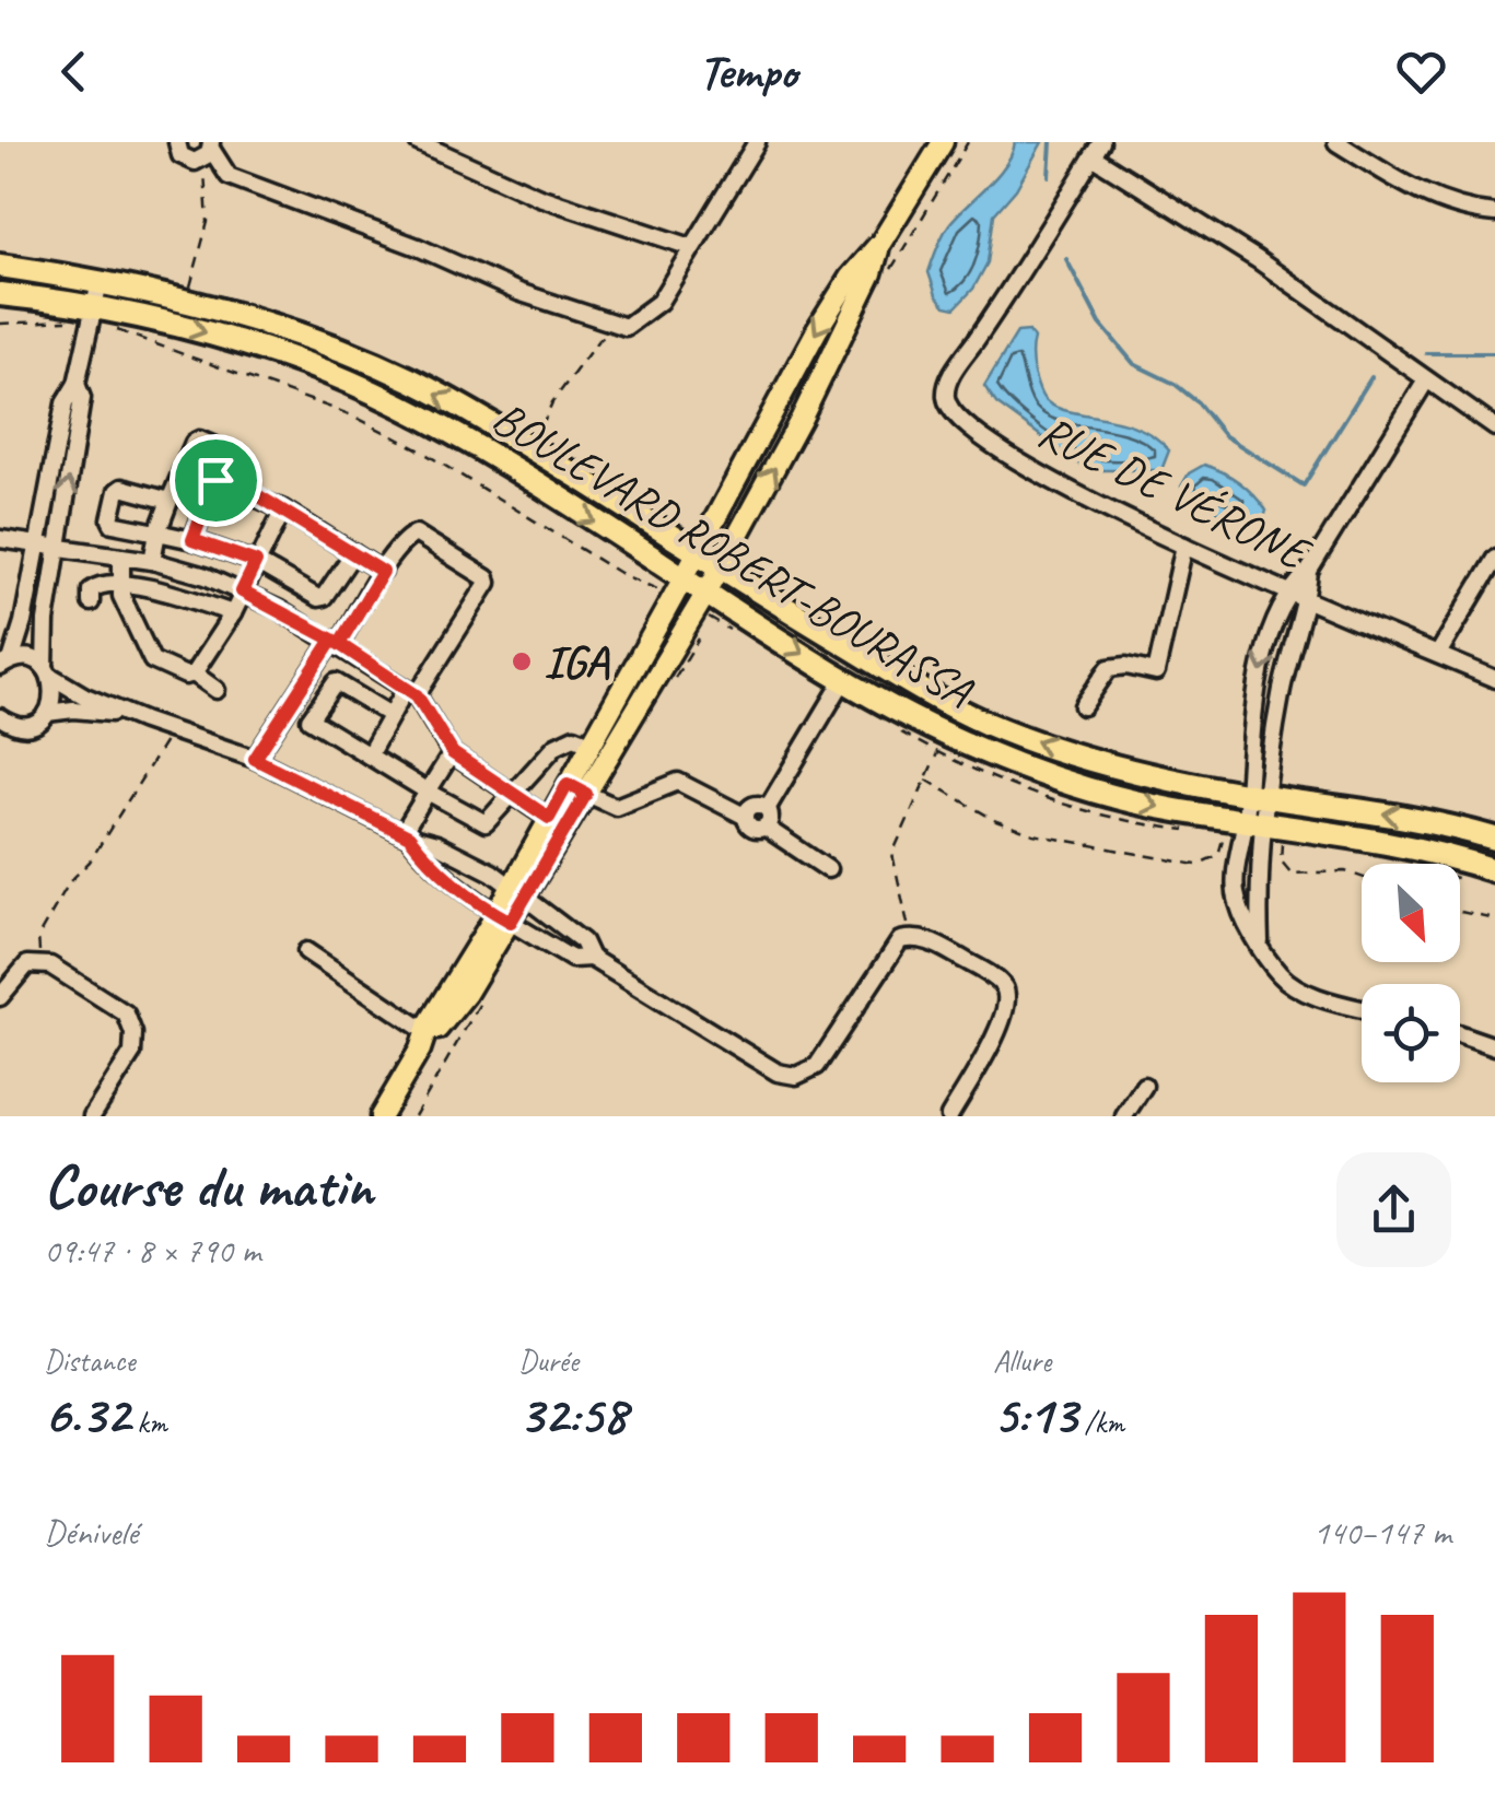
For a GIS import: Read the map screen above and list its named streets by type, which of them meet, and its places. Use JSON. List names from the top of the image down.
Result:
{
  "streets": {
    "highway": ["BOULEVARD ROBERT-BOURASSA"],
    "street": ["RUE DE VÉRONE"]
  },
  "places": ["IGA"],
  "north": "bottom right",
  "page": {
    "header": "Tempo",
    "heading": ["Course du matin", "09:47 · 8 × 790 m"],
    "stats": [
      ["Distance", "6.32 km"],
      ["Durée", "32:58"],
      ["Allure", "5:13 /km"]
    ],
    "chart": ["Dénivelé", "140–147 m"]
  }
}
